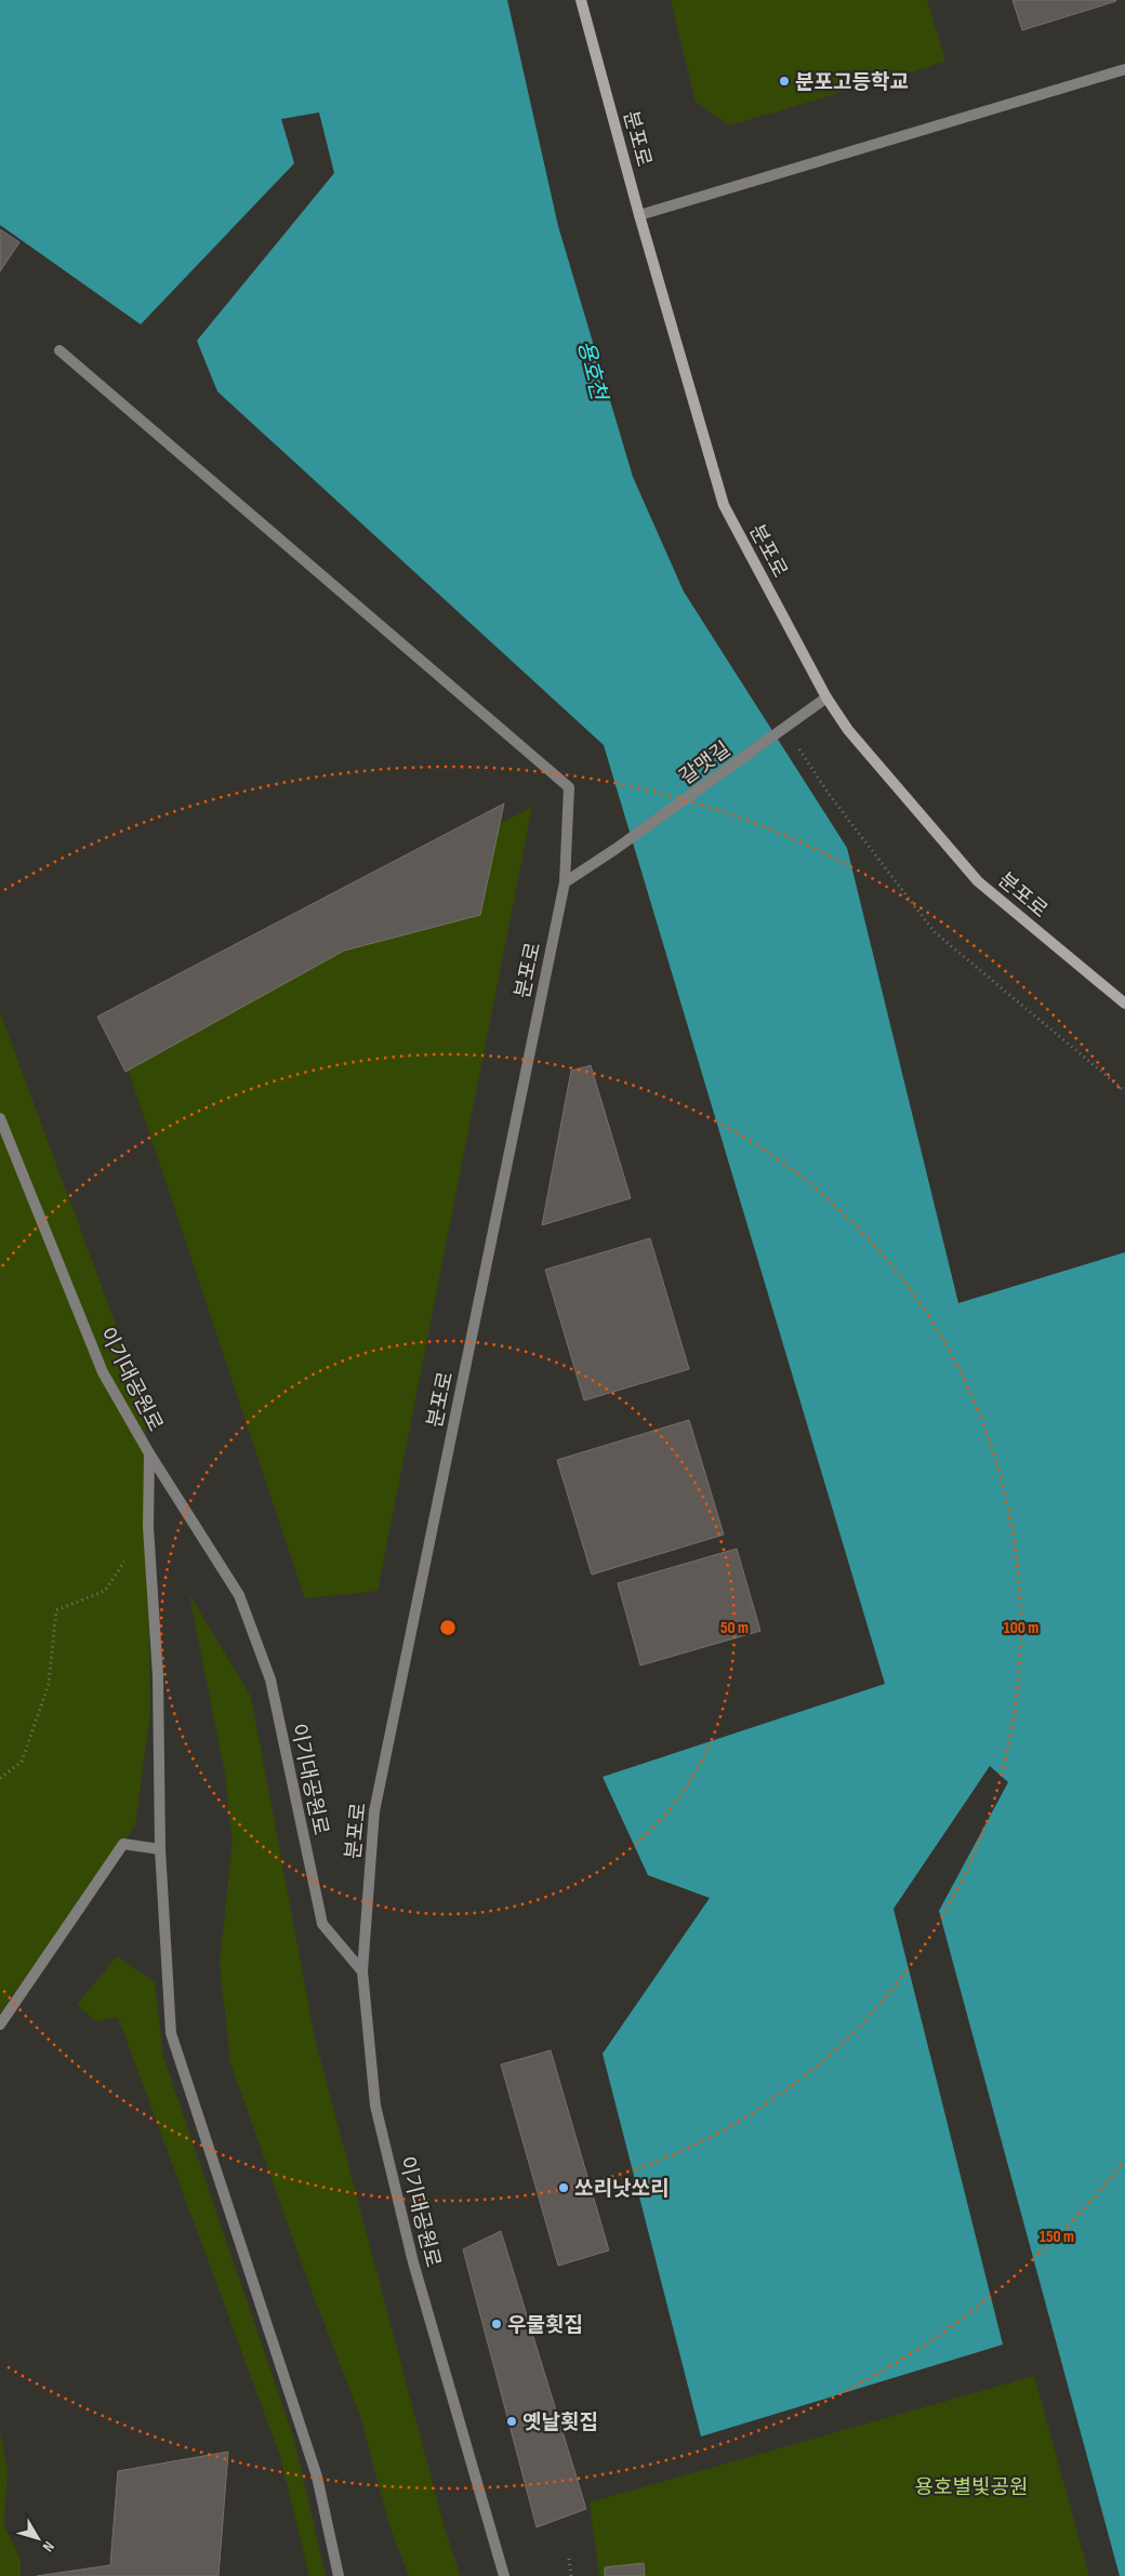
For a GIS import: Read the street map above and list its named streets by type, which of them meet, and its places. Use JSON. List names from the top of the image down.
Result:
{
  "streets": {
    "main road": ["분포로"],
    "street": ["갈맷길", "이기대공원로"]
  },
  "crossings": [
    ["분포로", "갈맷길"],
    ["분포로", "이기대공원로"]
  ],
  "water": ["용호천"],
  "parks": ["용호별빛공원"],
  "places": [
    "분포고등학교",
    "쏘리낫쏘리",
    "우물횟집",
    "옛날횟집"
  ],
  "north": "bottom right",
  "rings": ["50 m", "100 m", "150 m"]
}
